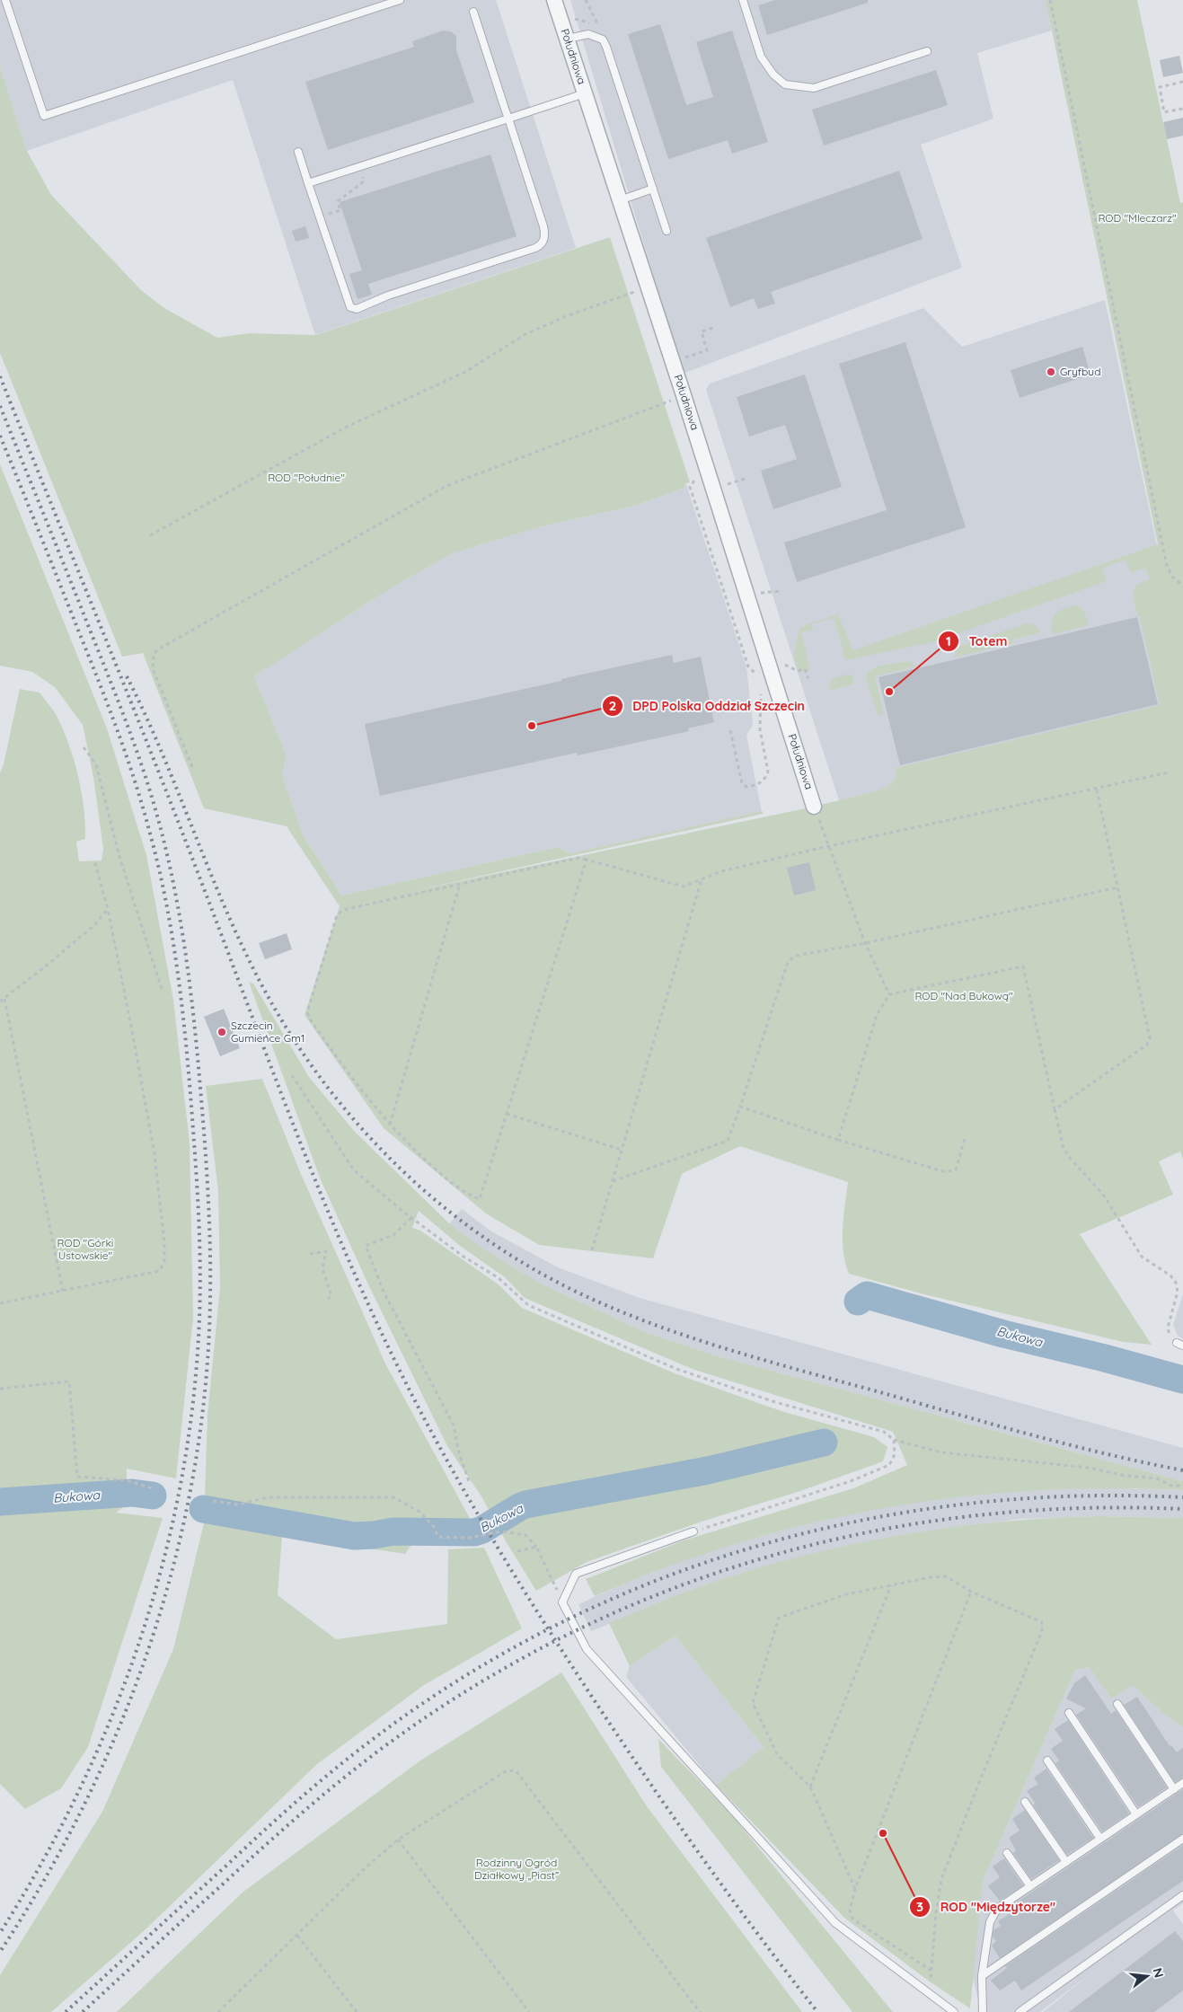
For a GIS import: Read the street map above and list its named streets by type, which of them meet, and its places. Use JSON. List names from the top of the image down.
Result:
{
  "streets": {
    "street": ["Południowa"]
  },
  "water": ["Bukowa"],
  "parks": [
    "ROD \"Mleczarz\"",
    "ROD \"Południe\"",
    "ROD \"Nad Bukową\"",
    "ROD \"Górki Ustowskie\"",
    "Rodzinny Ogród Działkowy „Piast”"
  ],
  "places": [
    "Gryfbud",
    "Totem",
    "DPD Polska Oddział Szczecin",
    "Szczecin Gumieńce Gm1",
    "ROD \"Międzytorze\""
  ],
  "north": "right"
}
